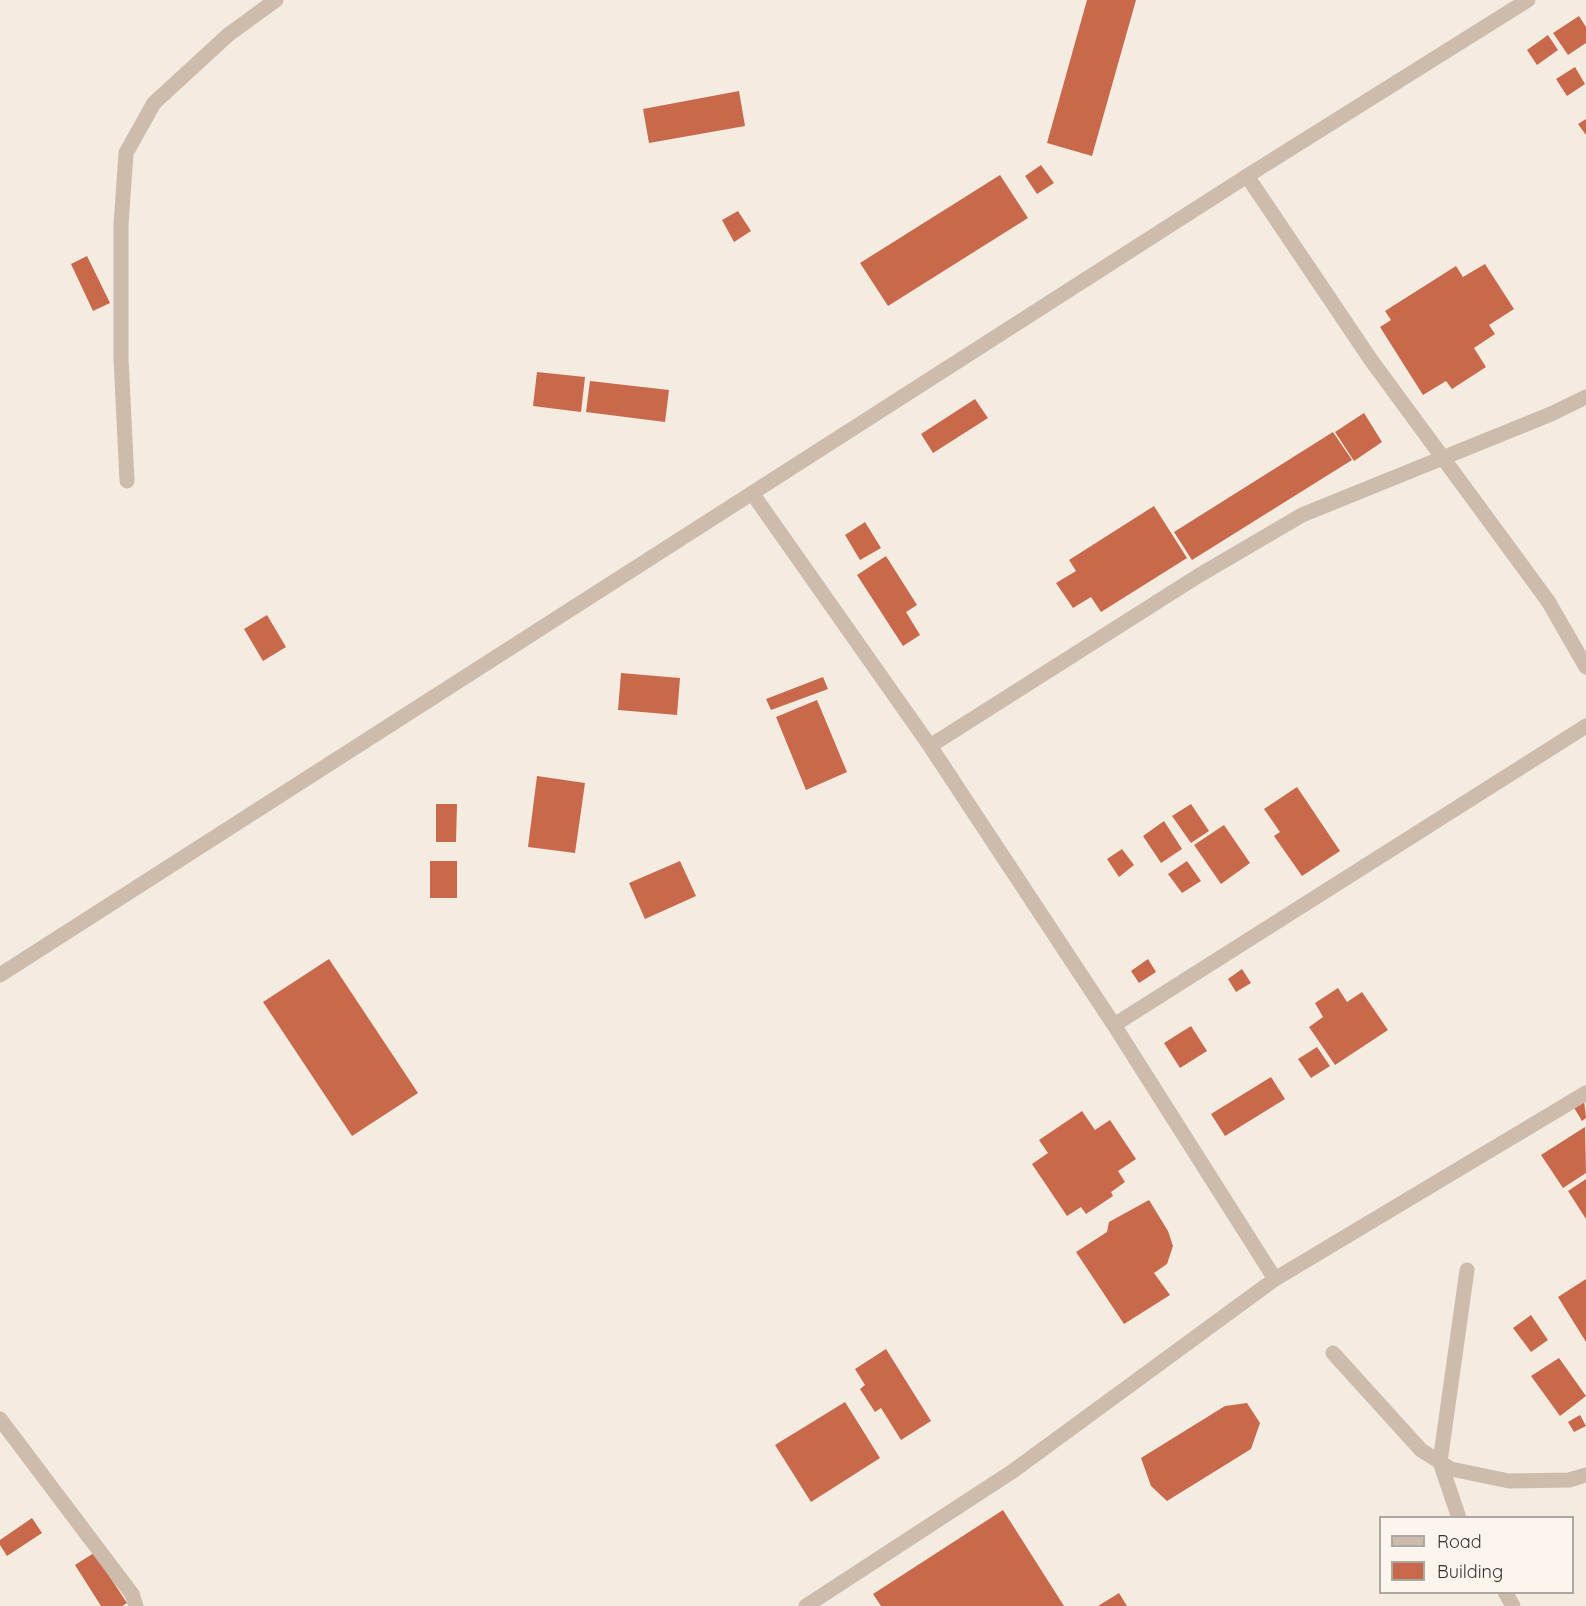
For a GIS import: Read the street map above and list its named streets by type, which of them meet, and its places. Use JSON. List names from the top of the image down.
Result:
{
  "legend": ["Road", "Building"]
}
